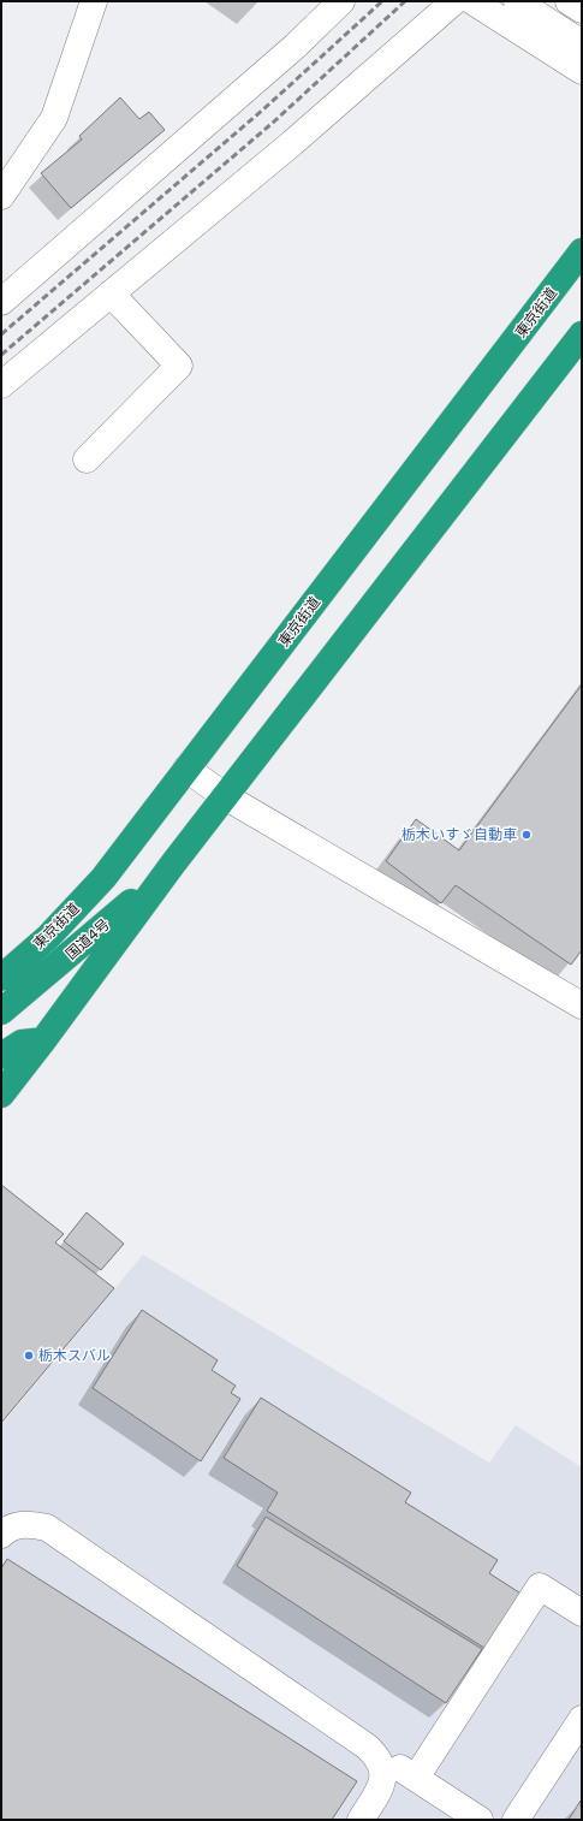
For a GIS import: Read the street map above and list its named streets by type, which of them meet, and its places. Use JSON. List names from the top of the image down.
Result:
{
  "streets": {
    "highway": ["東京街道", "国道4号"]
  },
  "places": ["栃木いすゞ自動車", "栃木スバル"]
}
